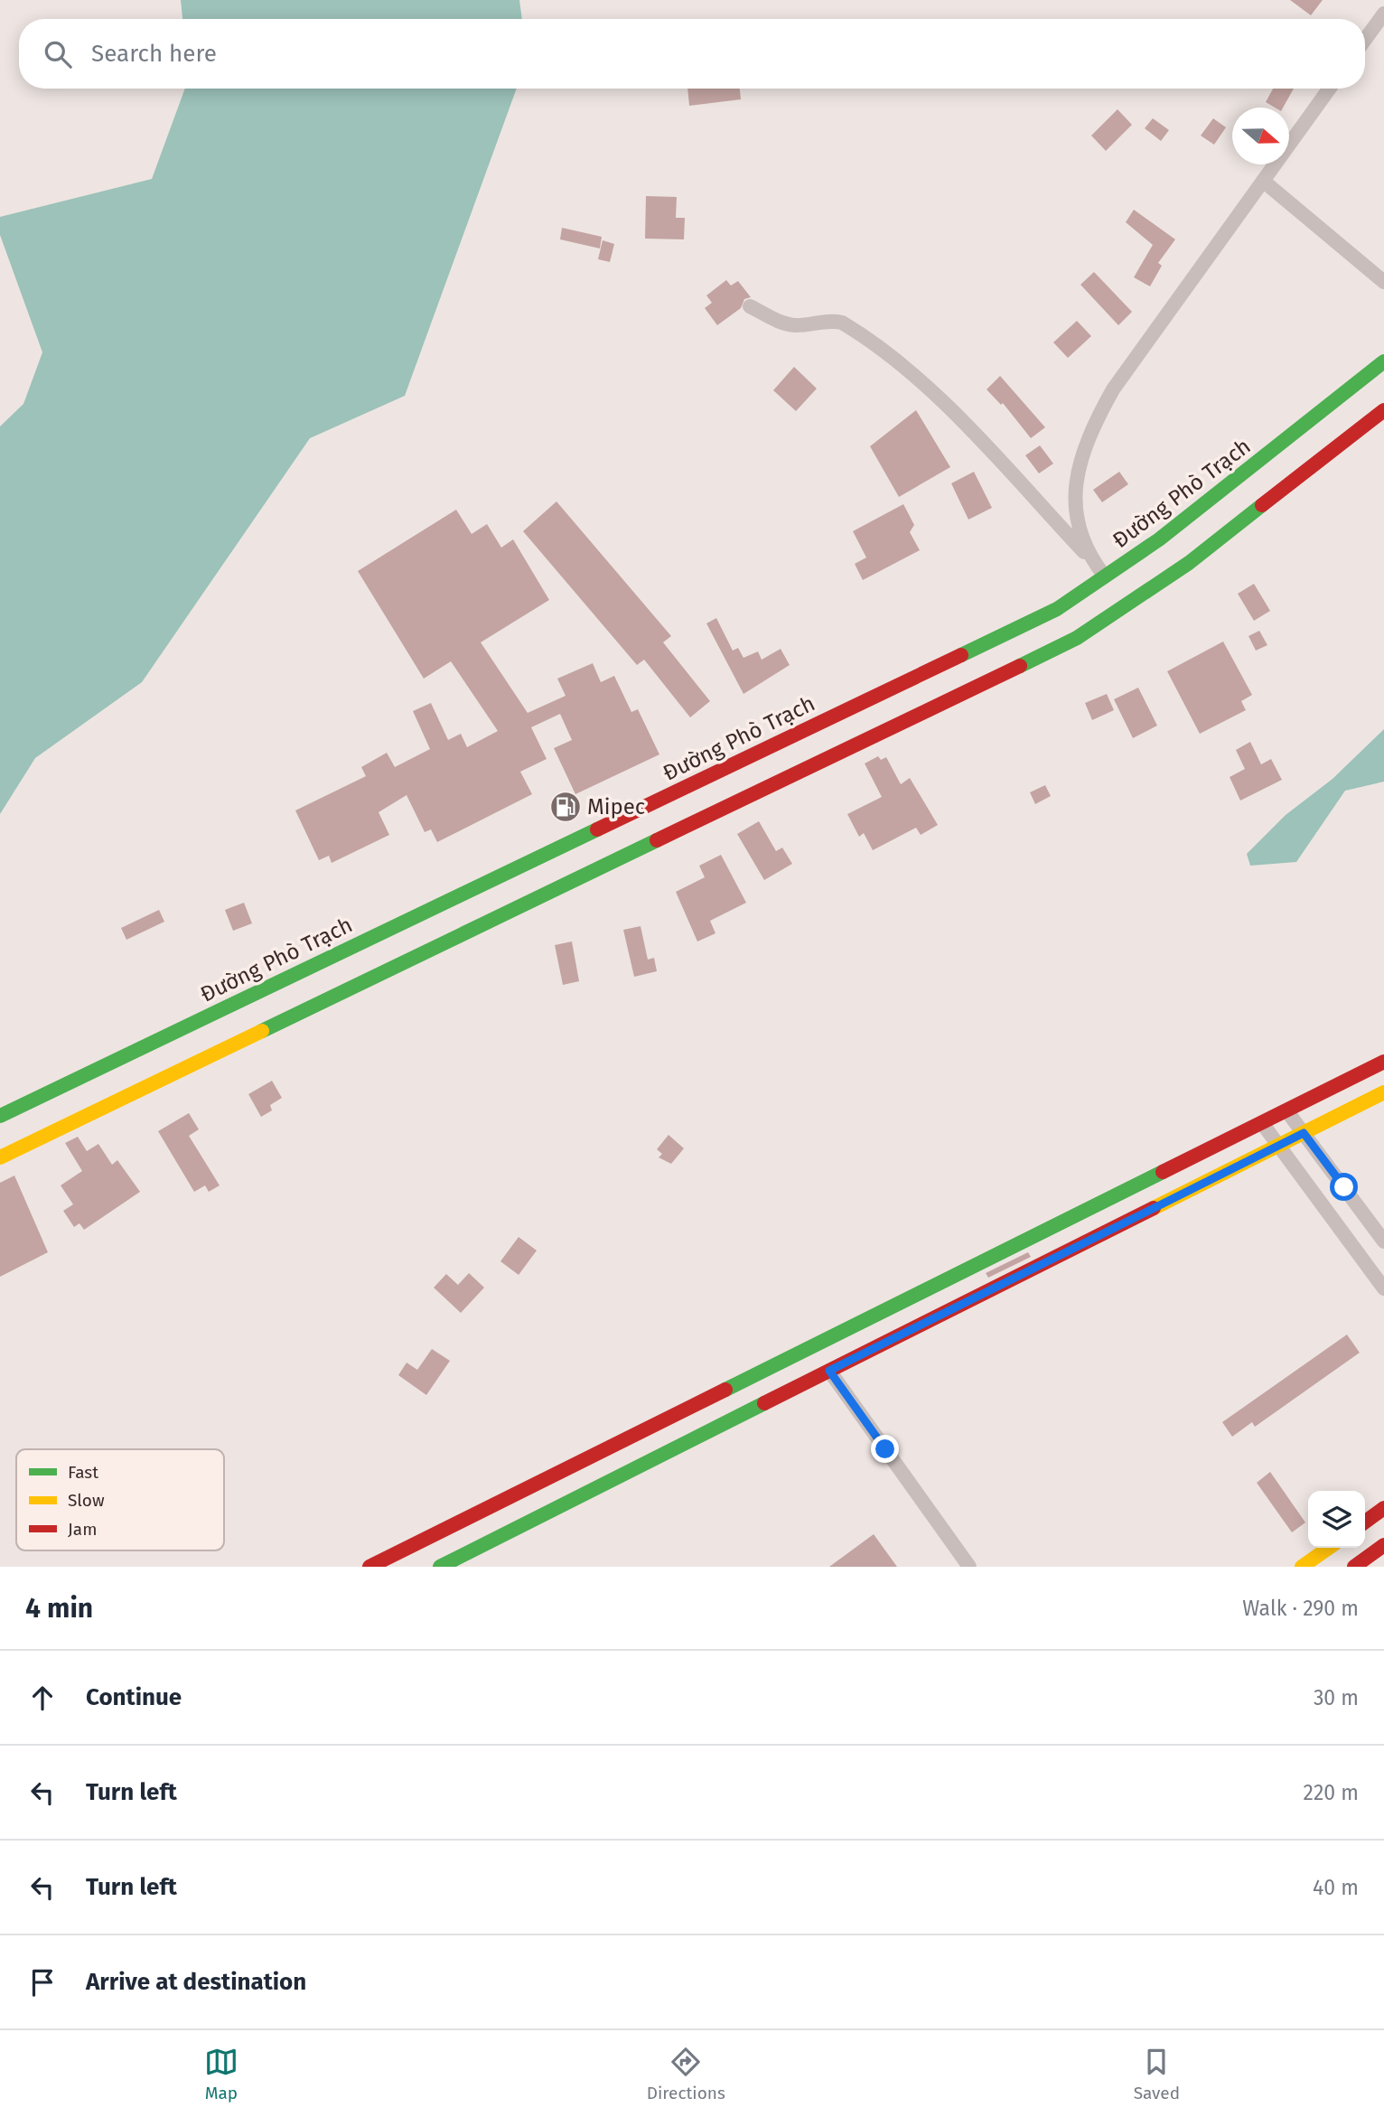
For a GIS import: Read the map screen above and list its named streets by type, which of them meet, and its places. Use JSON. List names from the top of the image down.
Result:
{
  "streets": {
    "main road": ["Đường Phò Trạch"]
  },
  "places": {
    "fuel station": ["Mipec"]
  },
  "legend": ["Fast", "Slow", "Jam"],
  "north": "right",
  "page": {
    "search": "Search here",
    "heading": ["4 min", "Walk · 290 m"],
    "list": [
      ["Continue", "30 m"],
      ["Turn left", "220 m"],
      ["Turn left", "40 m"],
      "Arrive at destination"
    ],
    "nav": ["Map", "Directions", "Saved"]
  }
}
